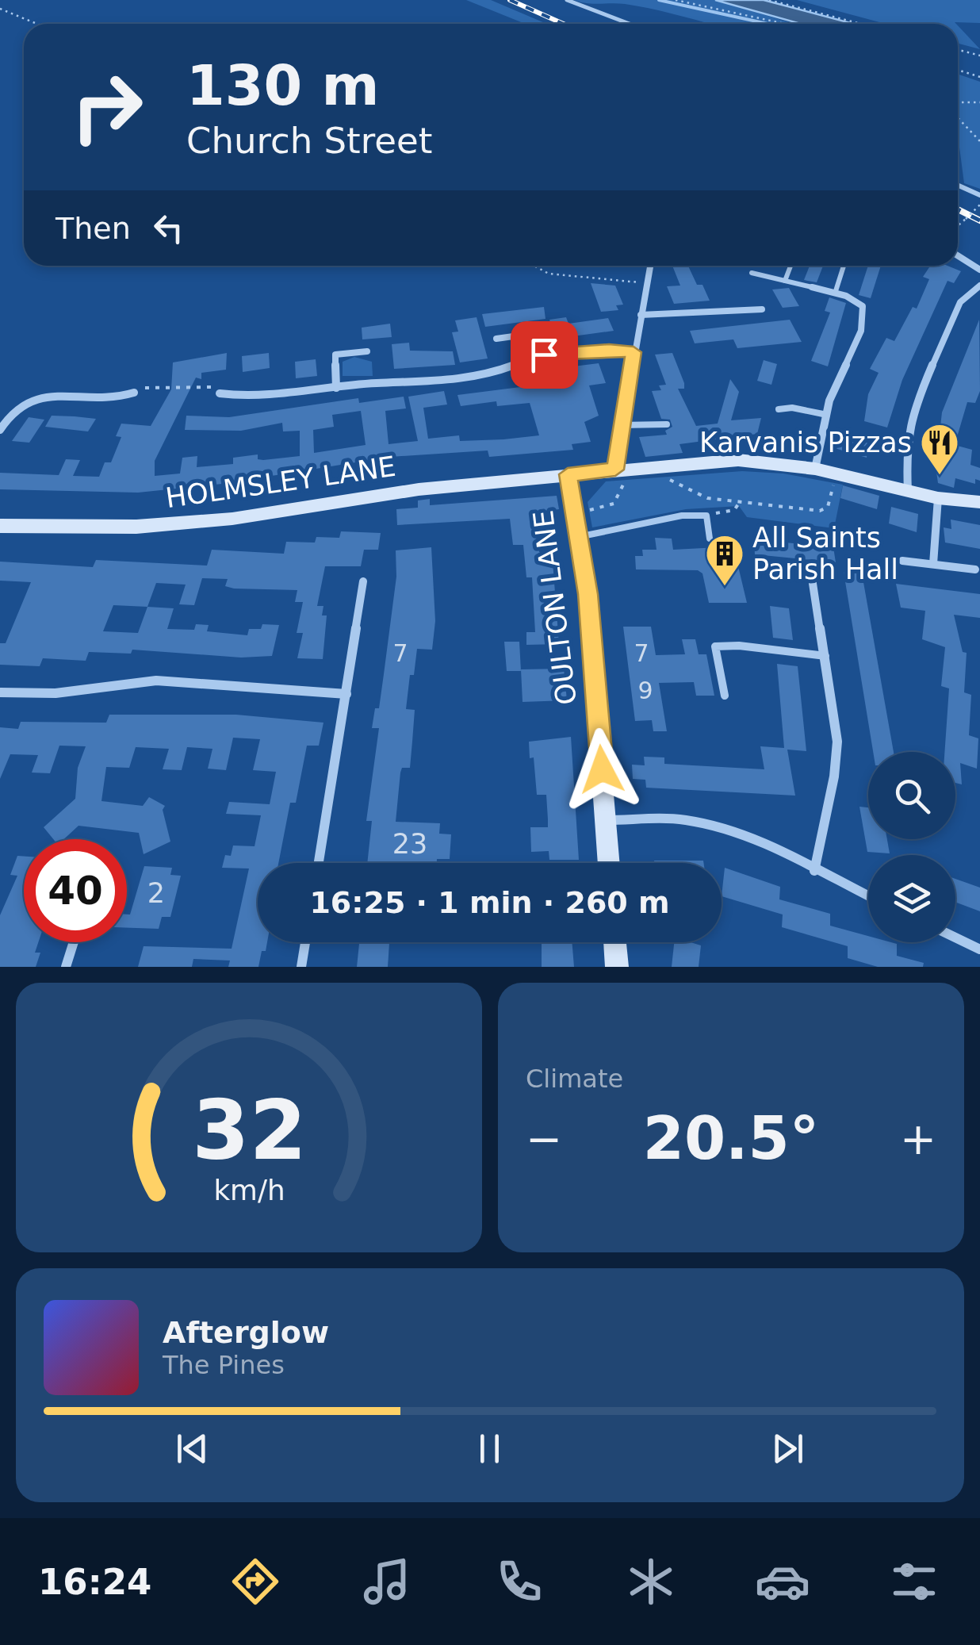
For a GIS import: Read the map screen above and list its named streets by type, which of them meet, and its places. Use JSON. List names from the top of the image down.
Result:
{
  "streets": {
    "street": ["HOLMSLEY LANE", "OULTON LANE"]
  },
  "crossings": [
    ["HOLMSLEY LANE", "OULTON LANE"]
  ],
  "places": {
    "restaurant": ["Karvanis Pizzas"],
    "building": ["All Saints Parish Hall"]
  },
  "house_numbers": [
    "7",
    "7",
    "9",
    "23",
    "2"
  ],
  "page": {
    "turn": ["130 m", "Church Street"],
    "then": "Then",
    "limit": "40",
    "trip": "16:25 · 1 min · 260 m",
    "tile": "Climate",
    "heat": ["−", "20.5°", "+"],
    "song": ["Afterglow", "The Pines"],
    "tabs": "16:24",
    "gauge": ["32", "km/h"]
  }
}
